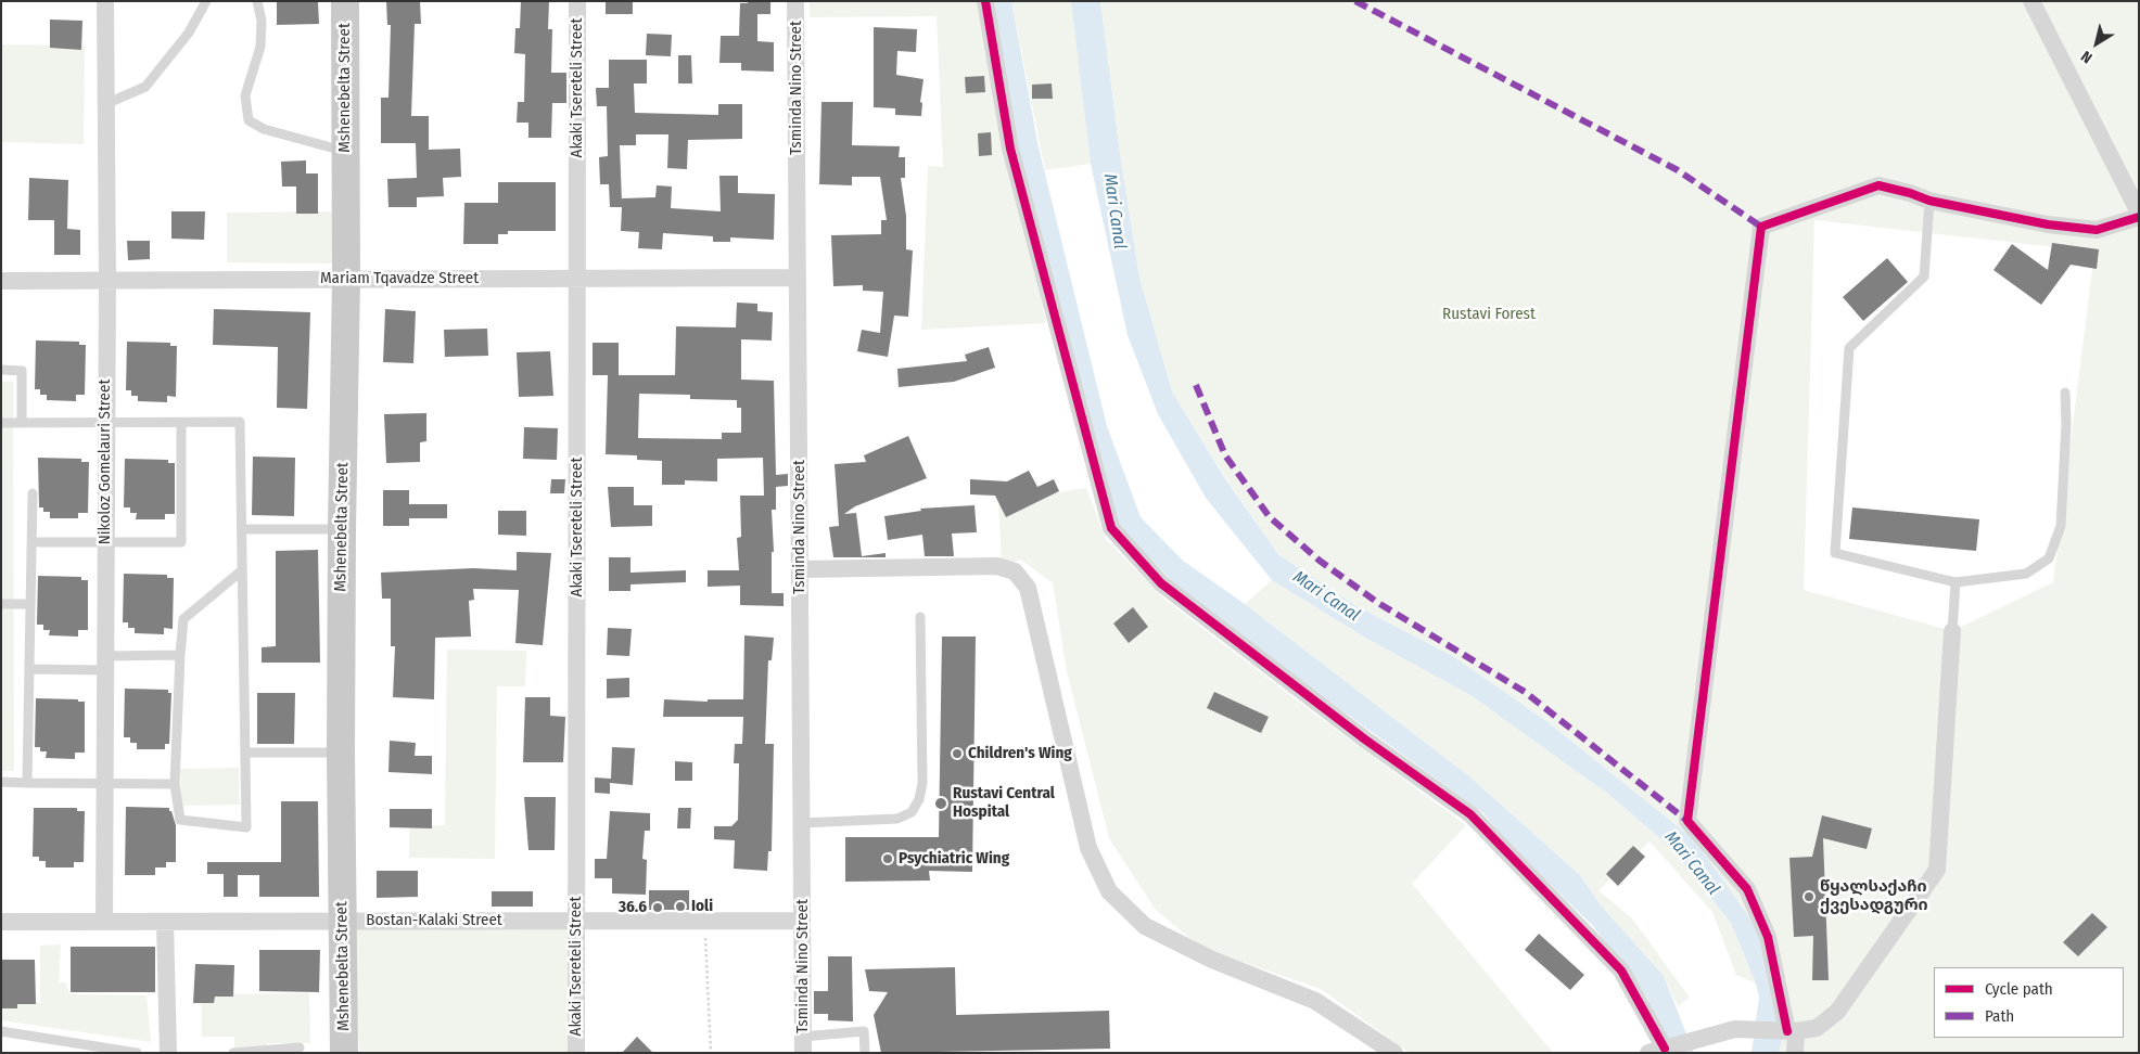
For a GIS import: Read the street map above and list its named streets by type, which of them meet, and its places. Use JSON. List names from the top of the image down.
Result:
{
  "streets": {
    "main road": ["Mshenebelta Street"],
    "street": [
      "Akaki Tsereteli Street",
      "Tsminda Nino Street",
      "Mariam Tqavadze Street",
      "Nikoloz Gomelauri Street",
      "Bostan-Kalaki Street"
    ]
  },
  "crossings": [
    ["Mshenebelta Street", "Mariam Tqavadze Street"],
    ["Mshenebelta Street", "Bostan-Kalaki Street"],
    ["Akaki Tsereteli Street", "Mariam Tqavadze Street"],
    ["Akaki Tsereteli Street", "Bostan-Kalaki Street"],
    ["Tsminda Nino Street", "Mariam Tqavadze Street"],
    ["Tsminda Nino Street", "Bostan-Kalaki Street"],
    ["Mariam Tqavadze Street", "Nikoloz Gomelauri Street"],
    ["Nikoloz Gomelauri Street", "Bostan-Kalaki Street"]
  ],
  "water": ["Mari Canal"],
  "parks": ["Rustavi Forest"],
  "places": [
    "Children's Wing",
    "Rustavi Central Hospital",
    "Psychiatric Wing",
    "წყალსაქაჩი ქვესადგური",
    "Ioli",
    "36.6"
  ],
  "legend": ["Cycle path", "Path"],
  "north": "bottom left"
}
